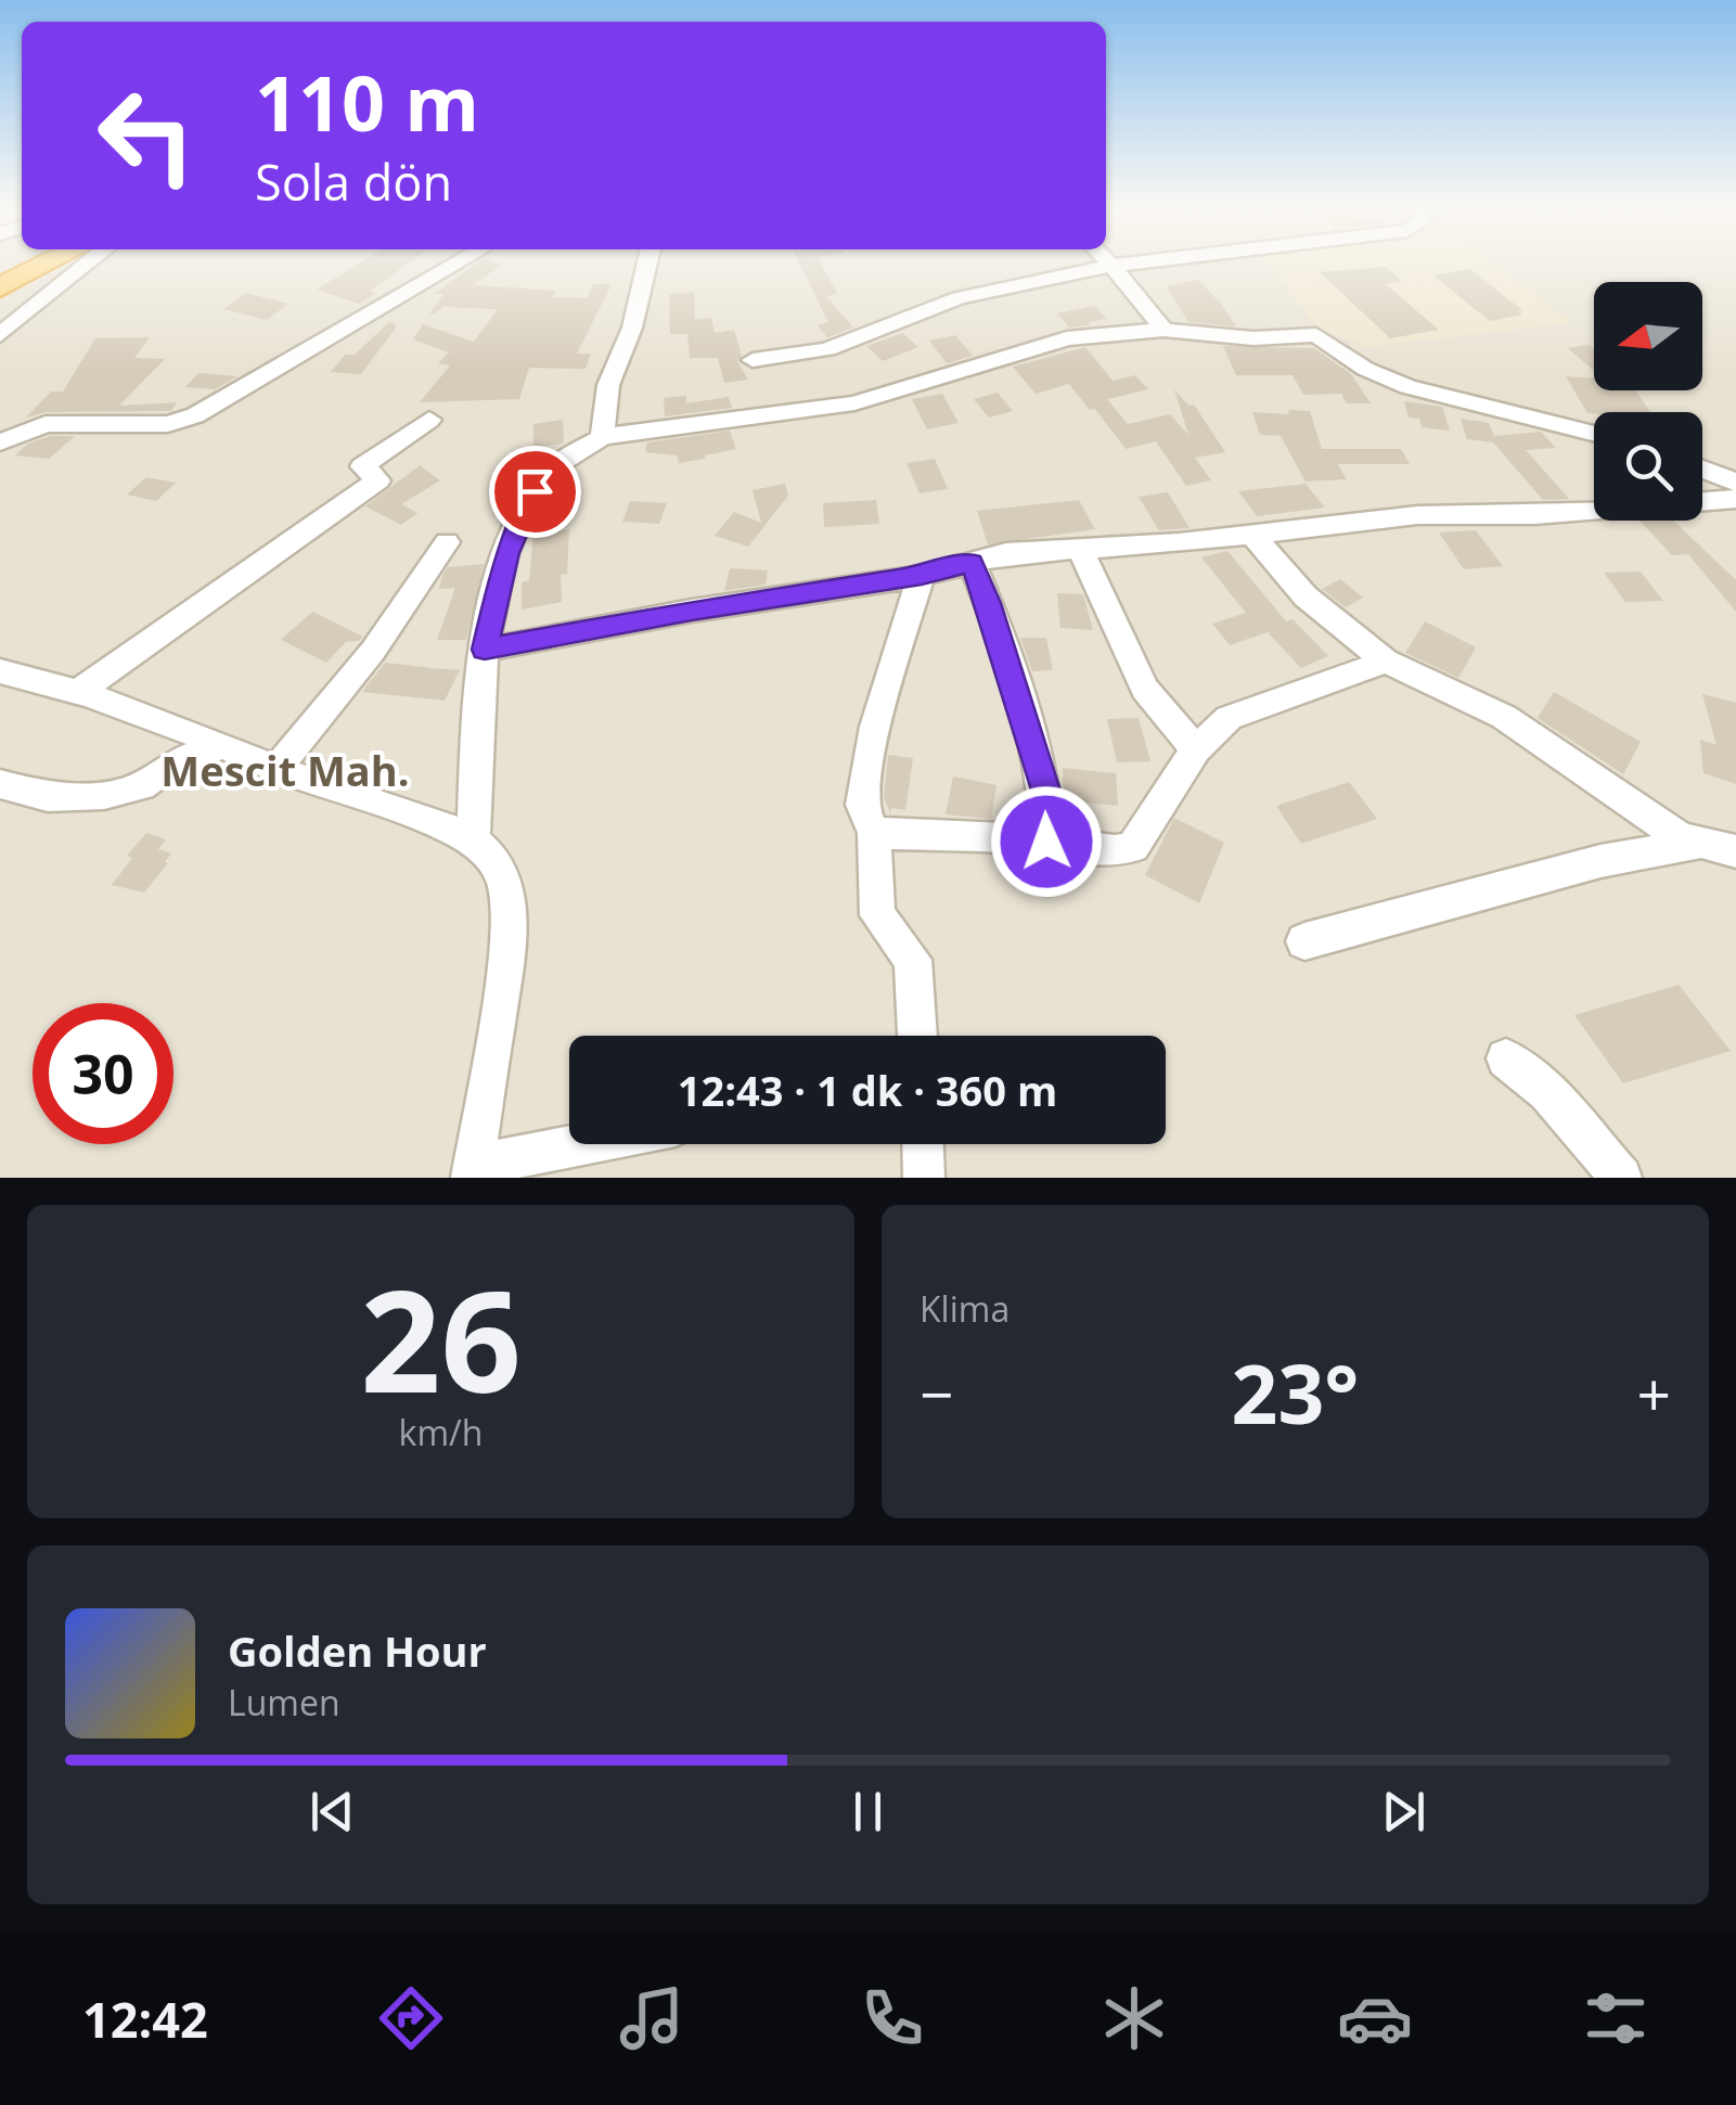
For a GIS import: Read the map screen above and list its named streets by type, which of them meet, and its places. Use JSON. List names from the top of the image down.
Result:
{
  "districts": ["Mescit Mah."],
  "north": "left",
  "page": {
    "turn": ["110 m", "Sola dön"],
    "limit": "30",
    "trip": "12:43 · 1 dk · 360 m",
    "tile": [
      ["26", "km/h"],
      "Klima"
    ],
    "heat": ["−", "23°", "+"],
    "song": ["Golden Hour", "Lumen"],
    "tabs": "12:42"
  }
}
